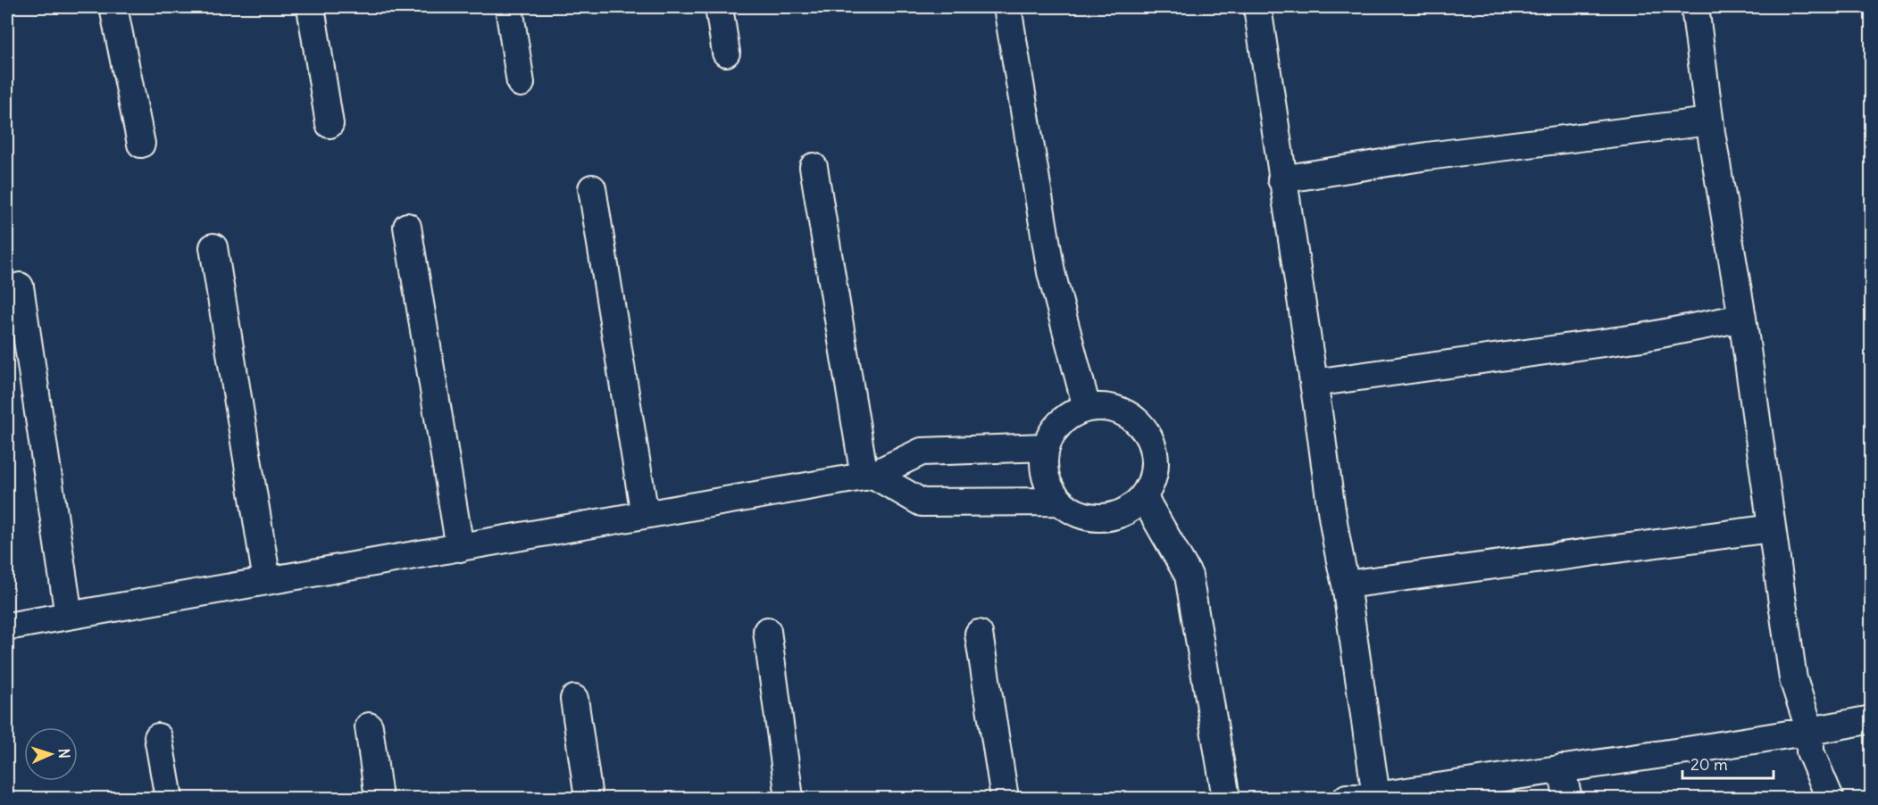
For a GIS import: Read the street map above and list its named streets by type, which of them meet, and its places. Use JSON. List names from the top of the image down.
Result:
{
  "scale_bar": "20 m",
  "north": "right"
}
